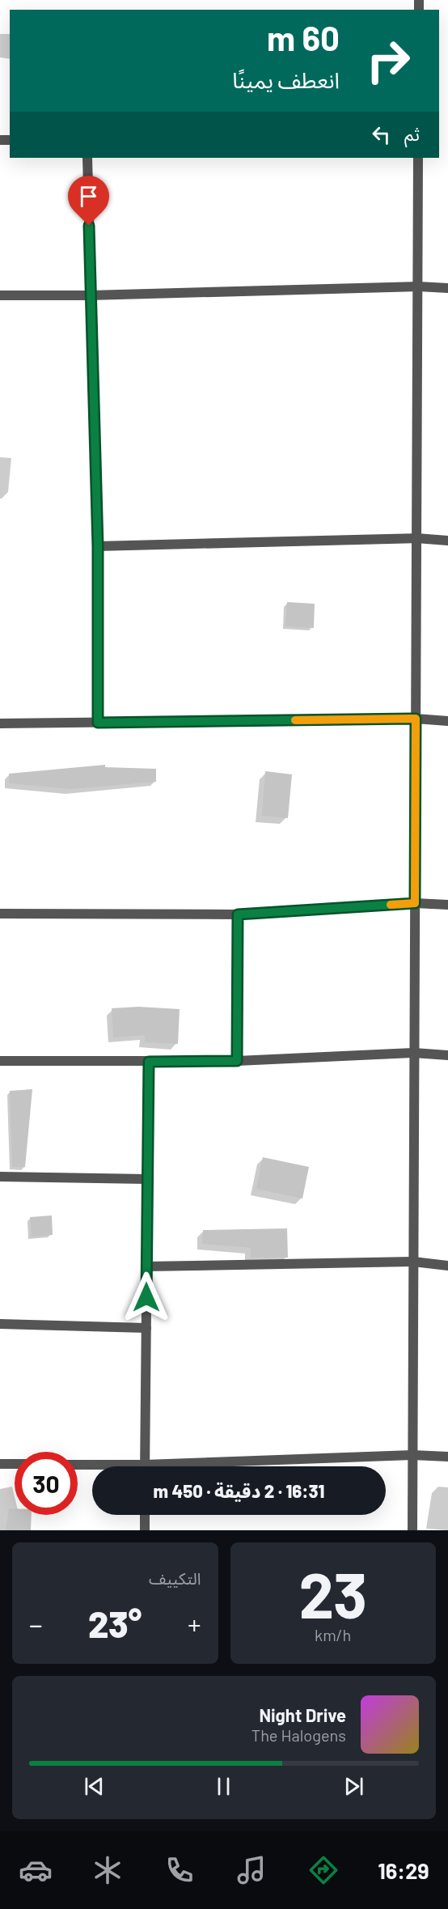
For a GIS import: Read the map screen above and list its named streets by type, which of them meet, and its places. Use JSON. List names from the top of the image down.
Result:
{
  "page": {
    "turn": ["60 m", "انعطف يمينًا"],
    "then": "ثم",
    "limit": "30",
    "trip": "16:31 · 2 دقيقة · 450 m",
    "tile": [
      ["23", "km/h"],
      "التكييف"
    ],
    "heat": ["−", "23°", "+"],
    "song": ["Night Drive", "The Halogens"],
    "tabs": "16:29"
  }
}
